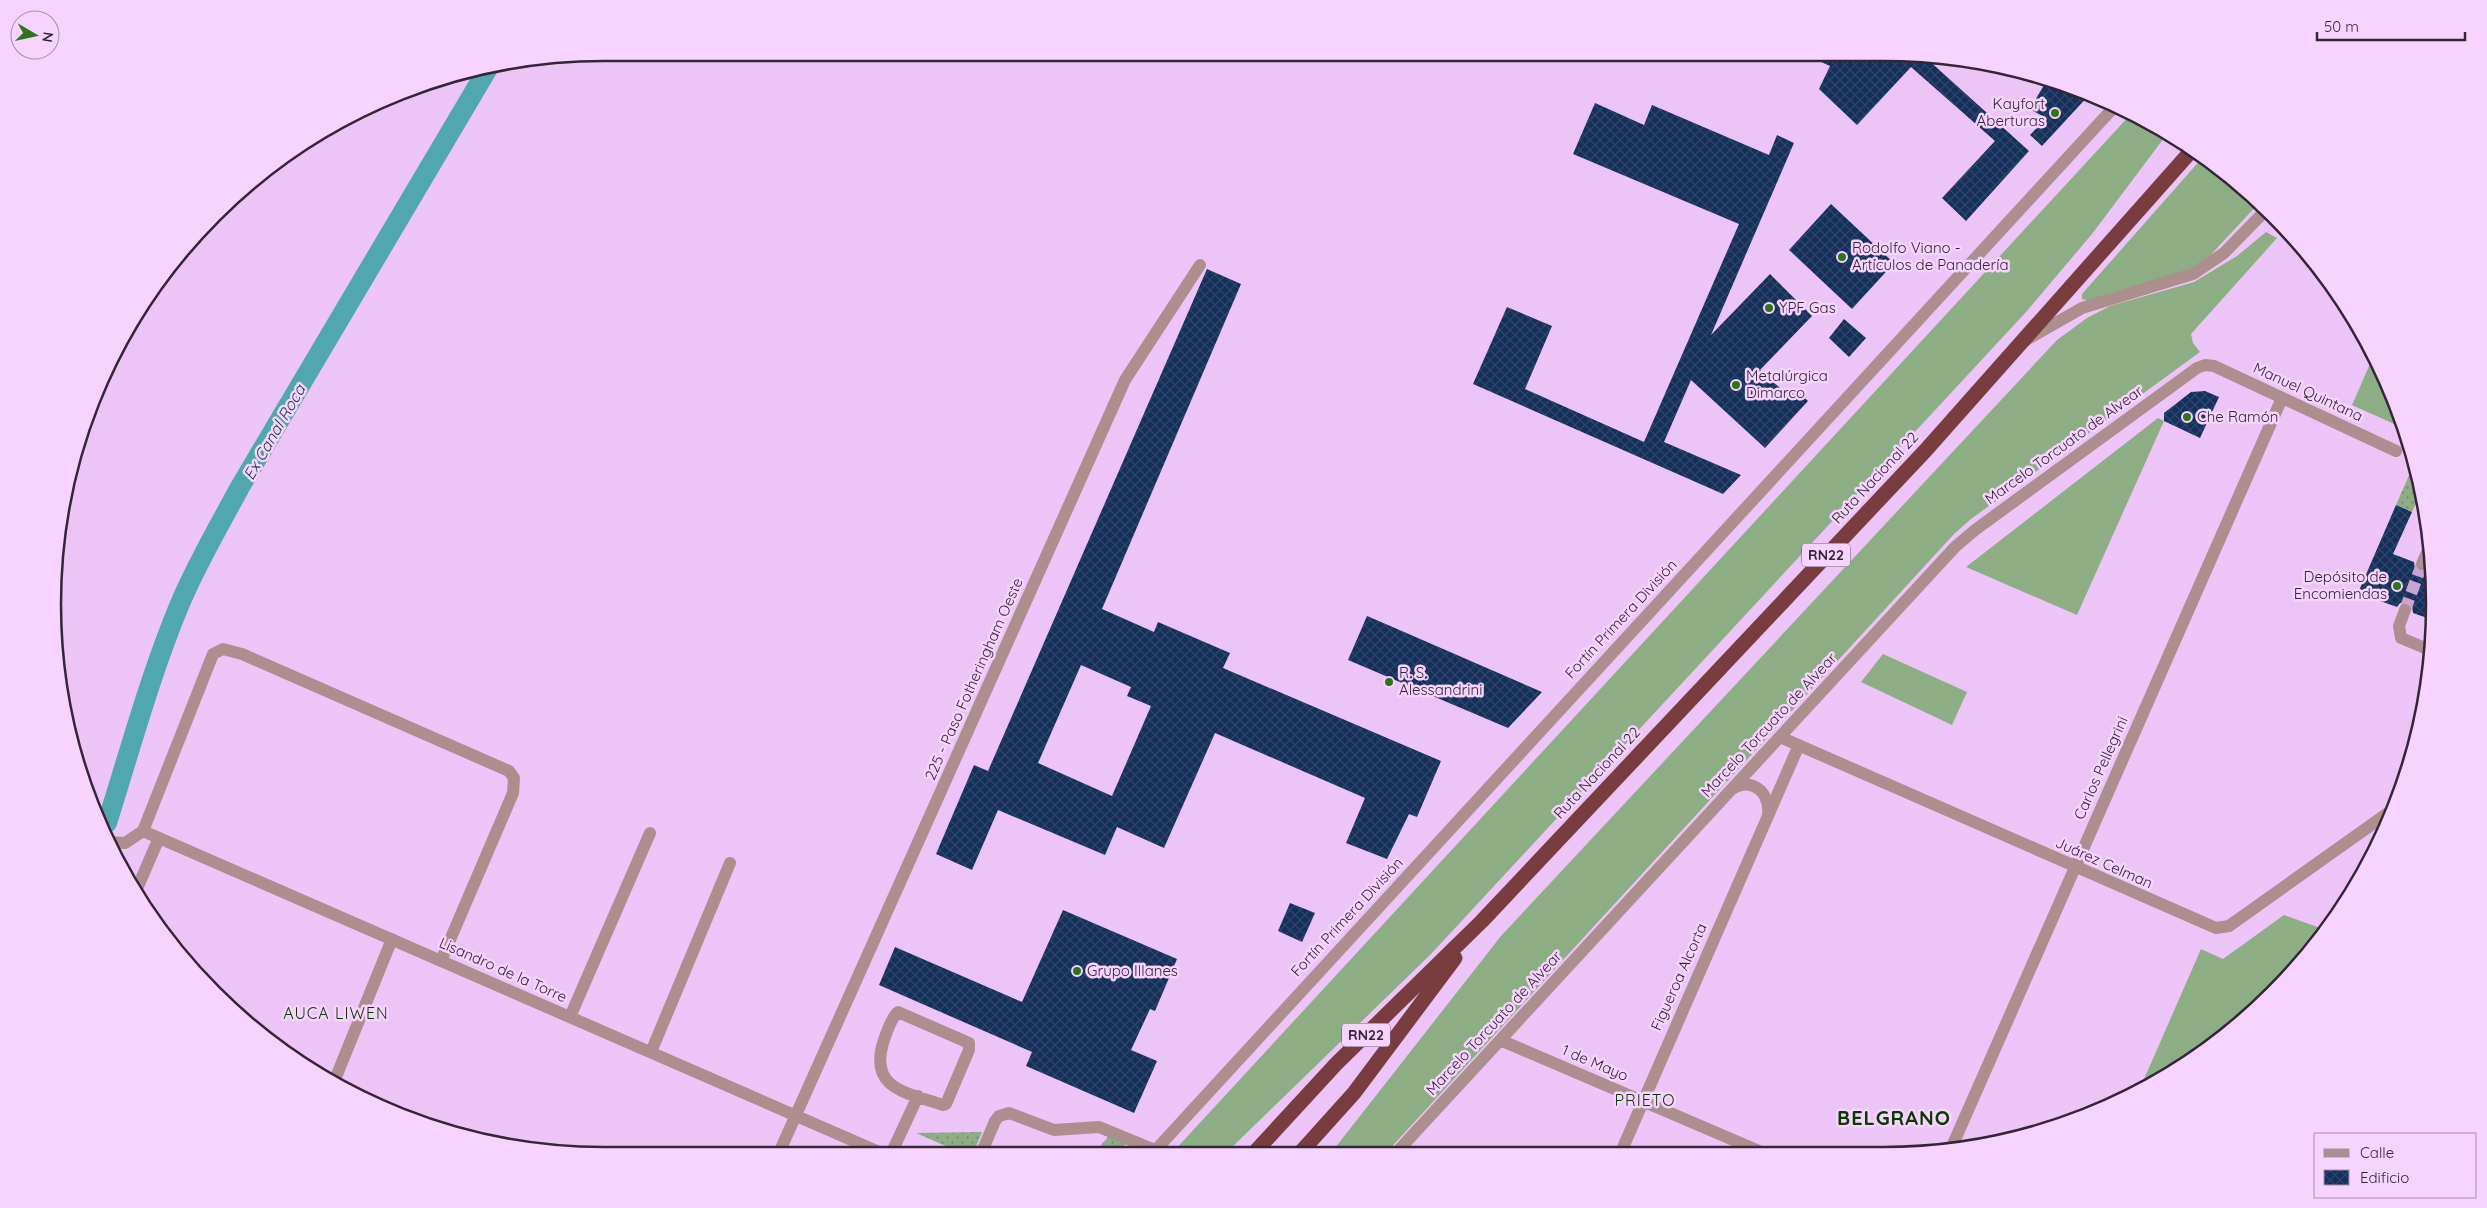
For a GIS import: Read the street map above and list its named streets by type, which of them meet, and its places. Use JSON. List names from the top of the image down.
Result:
{
  "streets": {
    "highway": ["Ruta Nacional 22", "RN22"],
    "street": [
      "Manuel Quintana",
      "Marcelo Torcuato de Alvear",
      "Fortín Primera División",
      "225 - Paso Fotheringham Oeste",
      "Carlos Pellegrini",
      "Juárez Celman",
      "Lisandro de la Torre",
      "Figueroa Alcorta",
      "1 de Mayo"
    ]
  },
  "crossings": [
    ["Manuel Quintana", "Marcelo Torcuato de Alvear"],
    ["Manuel Quintana", "Carlos Pellegrini"],
    ["Marcelo Torcuato de Alvear", "Juárez Celman"],
    ["Marcelo Torcuato de Alvear", "1 de Mayo"],
    ["225 - Paso Fotheringham Oeste", "Lisandro de la Torre"],
    ["Carlos Pellegrini", "Juárez Celman"],
    ["Juárez Celman", "Figueroa Alcorta"],
    ["Figueroa Alcorta", "1 de Mayo"]
  ],
  "districts": ["AUCA LIWEN", "PRIETO", "BELGRANO"],
  "water": ["Ex Canal Roca"],
  "places": [
    "Kayfort Aberturas",
    "Rodolfo Viano - Artículos de Panadería",
    "YPF Gas",
    "Metalúrgica Dimarco",
    "Che Ramón",
    "Depósito de Encomiendas",
    "R. S. Alessandrini",
    "Grupo Illanes"
  ],
  "legend": ["Calle", "Edificio"],
  "scale_bar": "50 m",
  "north": "right"
}
